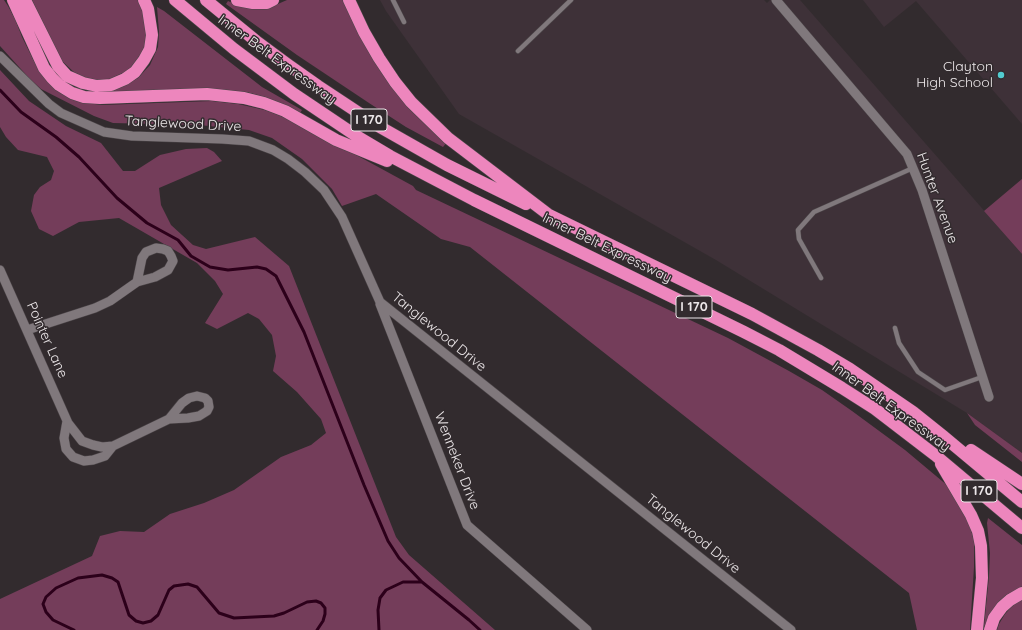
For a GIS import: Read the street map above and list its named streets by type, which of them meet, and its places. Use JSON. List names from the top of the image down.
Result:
{
  "streets": {
    "highway": ["Inner Belt Expressway", "I 170"],
    "street": [
      "Tanglewood Drive",
      "Hunter Avenue",
      "Pointer Lane",
      "Wenneker Drive"
    ]
  },
  "crossings": [
    ["Tanglewood Drive", "Wenneker Drive"]
  ],
  "places": ["Clayton High School"]
}
